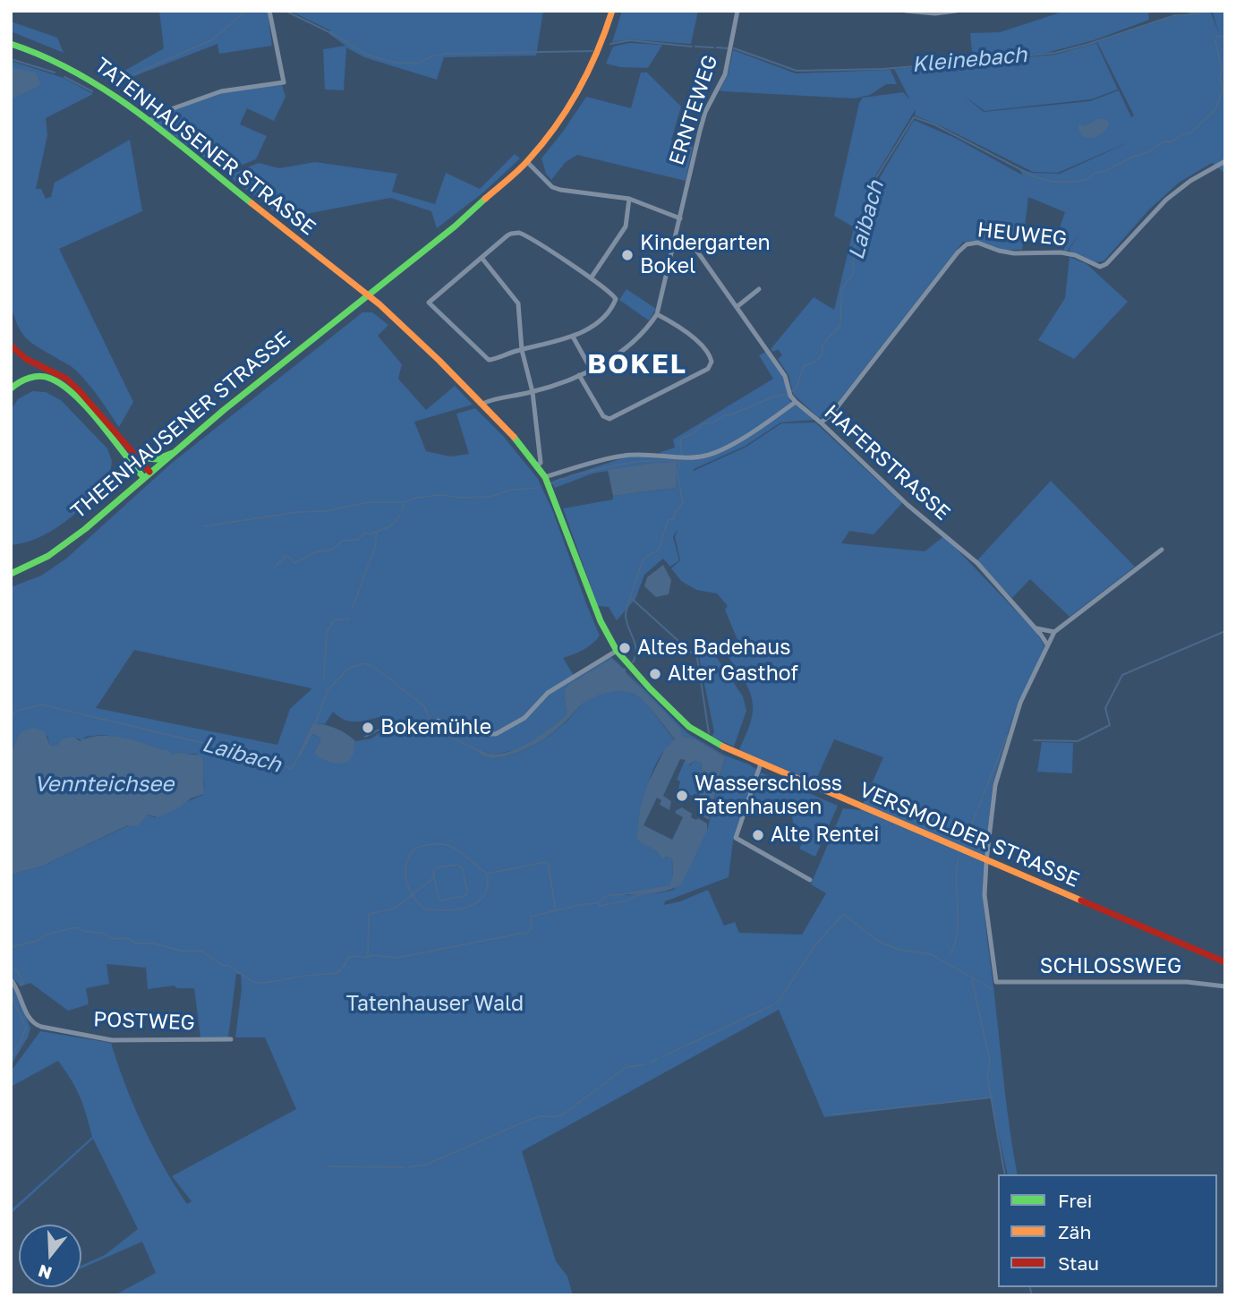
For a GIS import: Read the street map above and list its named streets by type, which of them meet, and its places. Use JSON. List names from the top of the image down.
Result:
{
  "streets": {
    "main road": ["TATENHAUSENER STRASSE", "THEENHAUSENER STRASSE", "VERSMOLDER STRASSE"],
    "street": [
      "ERNTEWEG",
      "HEUWEG",
      "HAFERSTRASSE",
      "SCHLOSSWEG",
      "POSTWEG"
    ]
  },
  "crossings": [
    ["ERNTEWEG", "HAFERSTRASSE"],
    ["ERNTEWEG", "VERSMOLDER STRASSE"],
    ["TATENHAUSENER STRASSE", "THEENHAUSENER STRASSE"],
    ["TATENHAUSENER STRASSE", "VERSMOLDER STRASSE"],
    ["HEUWEG", "HAFERSTRASSE"],
    ["THEENHAUSENER STRASSE", "VERSMOLDER STRASSE"],
    ["VERSMOLDER STRASSE", "SCHLOSSWEG"]
  ],
  "districts": ["BOKEL"],
  "water": ["Kleinebach", "Laibach", "Vennteichsee"],
  "parks": ["Tatenhauser Wald"],
  "places": [
    "Kindergarten Bokel",
    "Altes Badehaus",
    "Alter Gasthof",
    "Bokemühle",
    "Wasserschloss Tatenhausen",
    "Alte Rentei"
  ],
  "legend": ["Frei", "Zäh", "Stau"],
  "north": "bottom"
}
